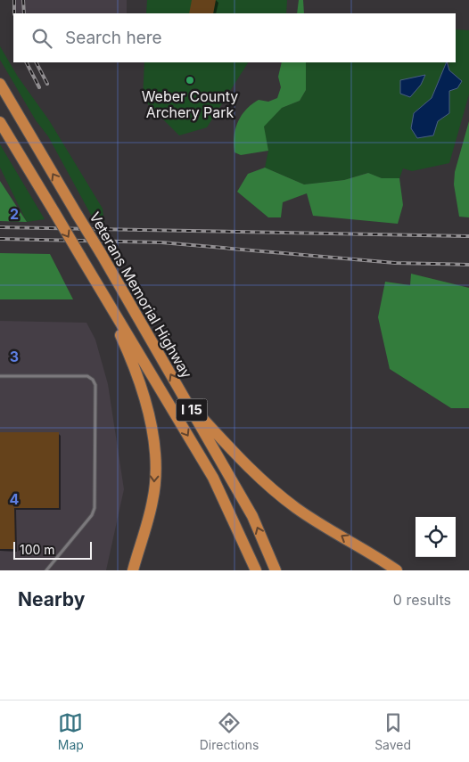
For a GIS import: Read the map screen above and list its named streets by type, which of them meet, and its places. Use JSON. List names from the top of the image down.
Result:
{
  "streets": {
    "highway": ["Veterans Memorial Highway", "I 15"]
  },
  "places": ["Weber County Archery Park"],
  "scale_bar": "100 m",
  "page": {
    "search": "Search here",
    "scale": "100 m",
    "heading": ["Nearby", "0 results"],
    "nav": ["Map", "Directions", "Saved"]
  },
  "grid": {
    "rows": ["2", "3", "4"]
  }
}
